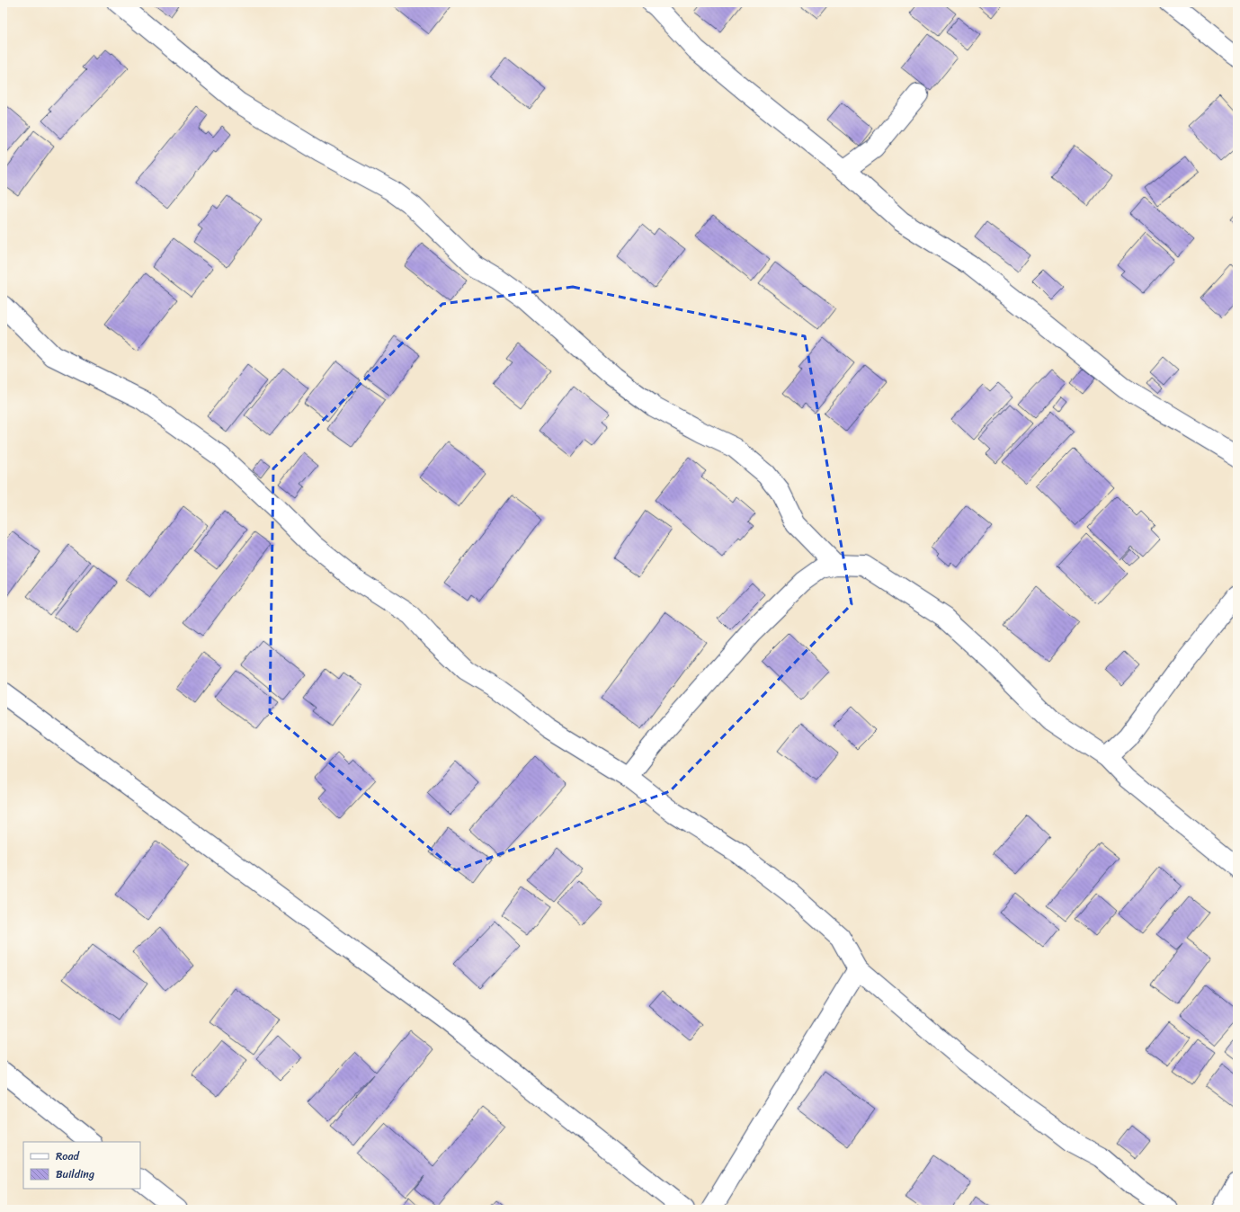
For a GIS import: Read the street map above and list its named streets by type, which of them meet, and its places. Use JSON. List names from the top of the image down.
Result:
{
  "legend": ["Road", "Building"]
}
